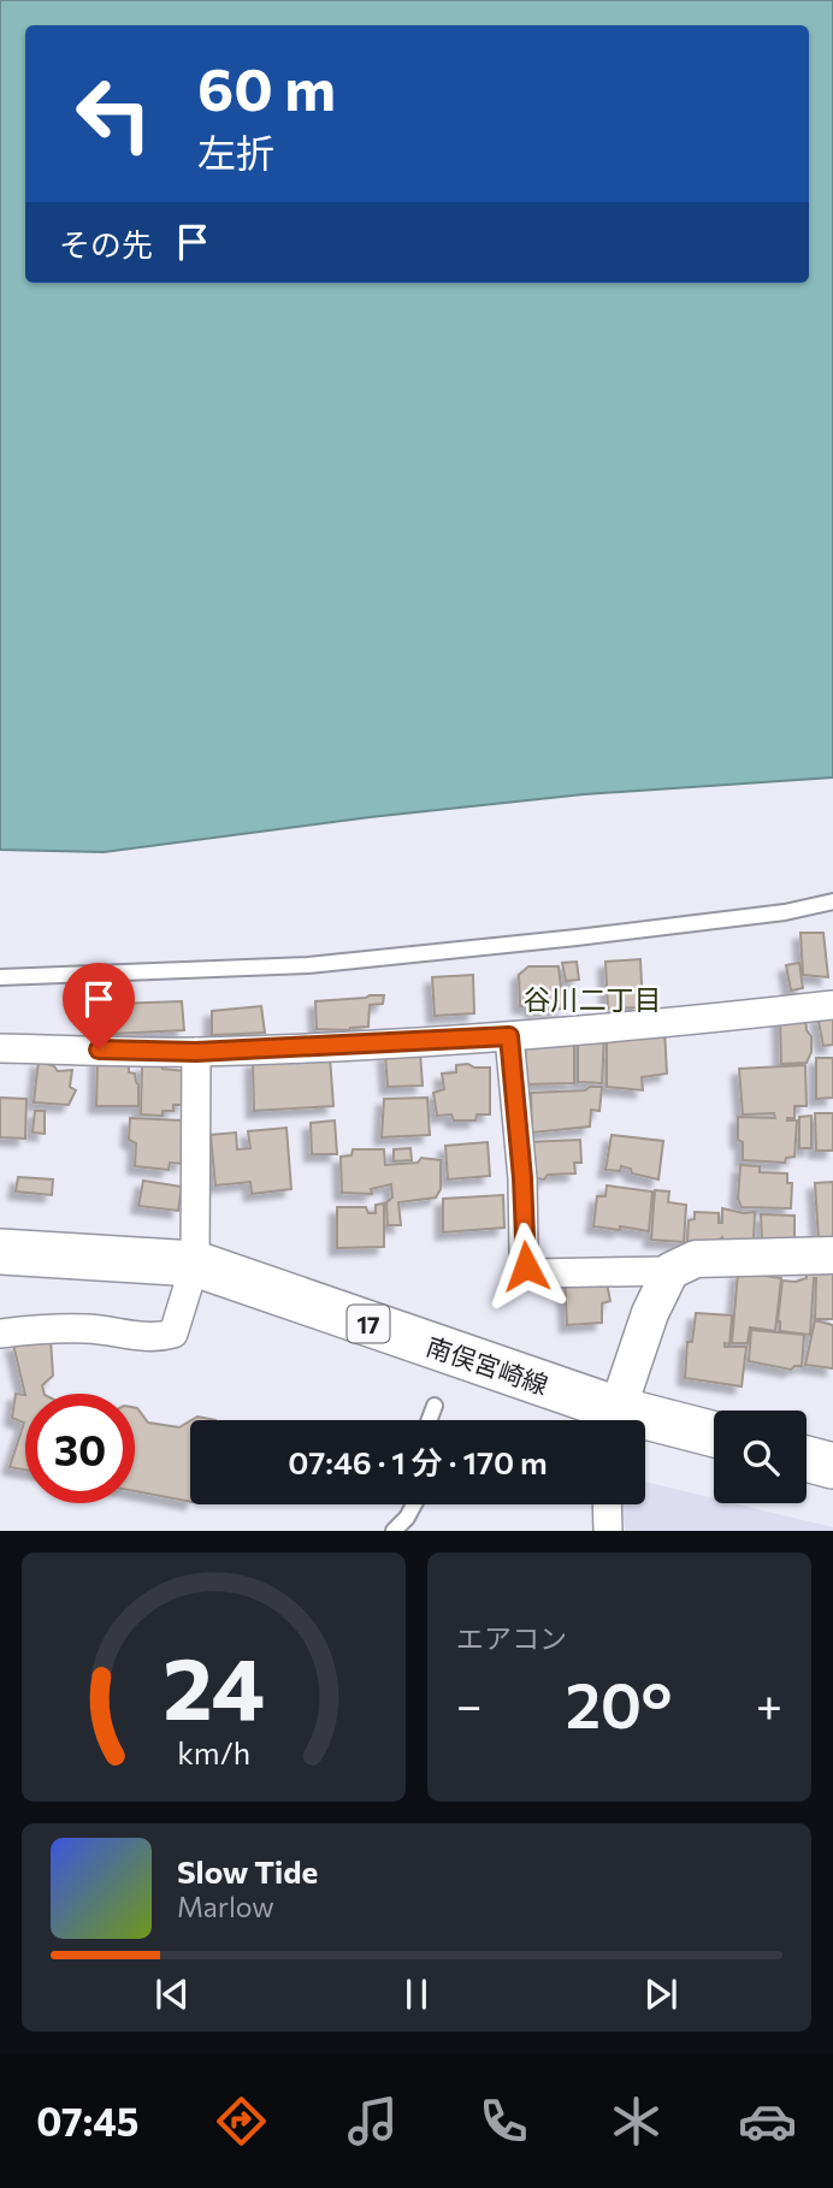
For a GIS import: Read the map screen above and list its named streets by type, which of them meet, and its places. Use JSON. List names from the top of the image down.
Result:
{
  "streets": {
    "main road": ["17", "南俣宮崎線"]
  },
  "districts": ["谷川二丁目"],
  "page": {
    "turn": ["60 m", "左折"],
    "then": "その先",
    "limit": "30",
    "trip": "07:46 · 1 分 · 170 m",
    "tile": "エアコン",
    "heat": ["−", "20°", "+"],
    "song": ["Slow Tide", "Marlow"],
    "tabs": "07:45",
    "gauge": ["24", "km/h"]
  }
}
